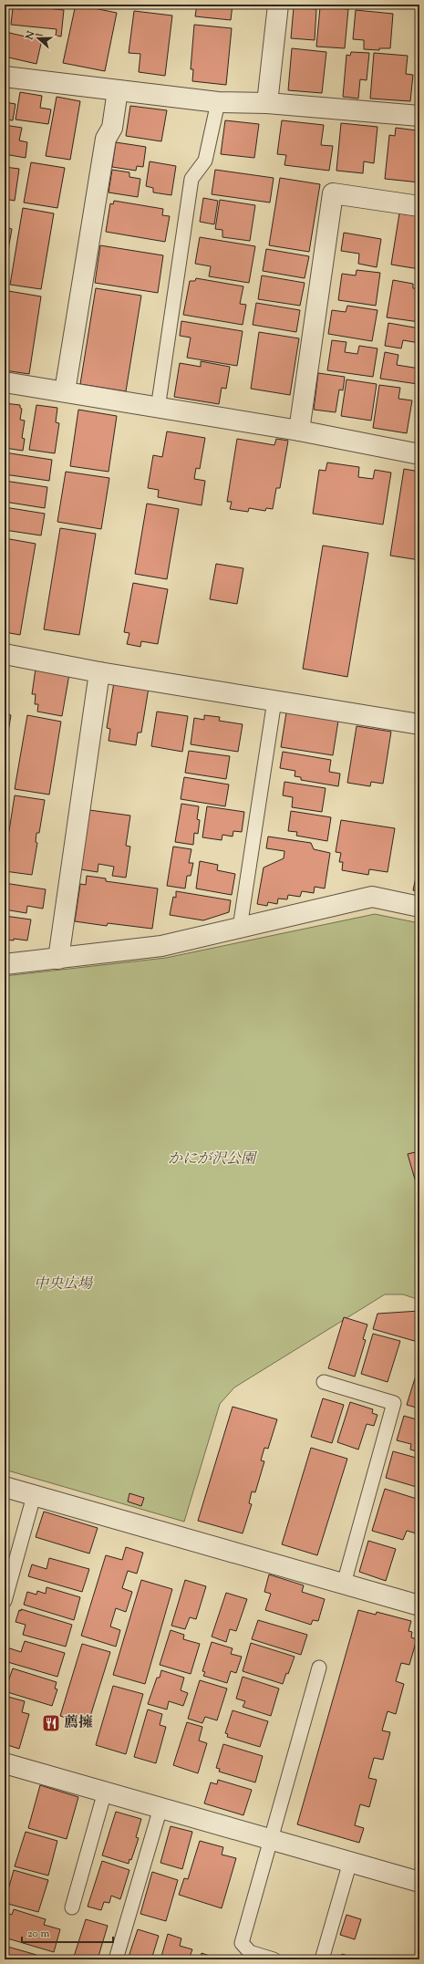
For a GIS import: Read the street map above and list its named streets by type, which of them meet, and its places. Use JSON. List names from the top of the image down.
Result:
{
  "parks": ["かにが沢公園", "中央広場"],
  "places": {
    "restaurant": ["薦擁"]
  },
  "scale_bar": "20 m",
  "north": "left"
}
